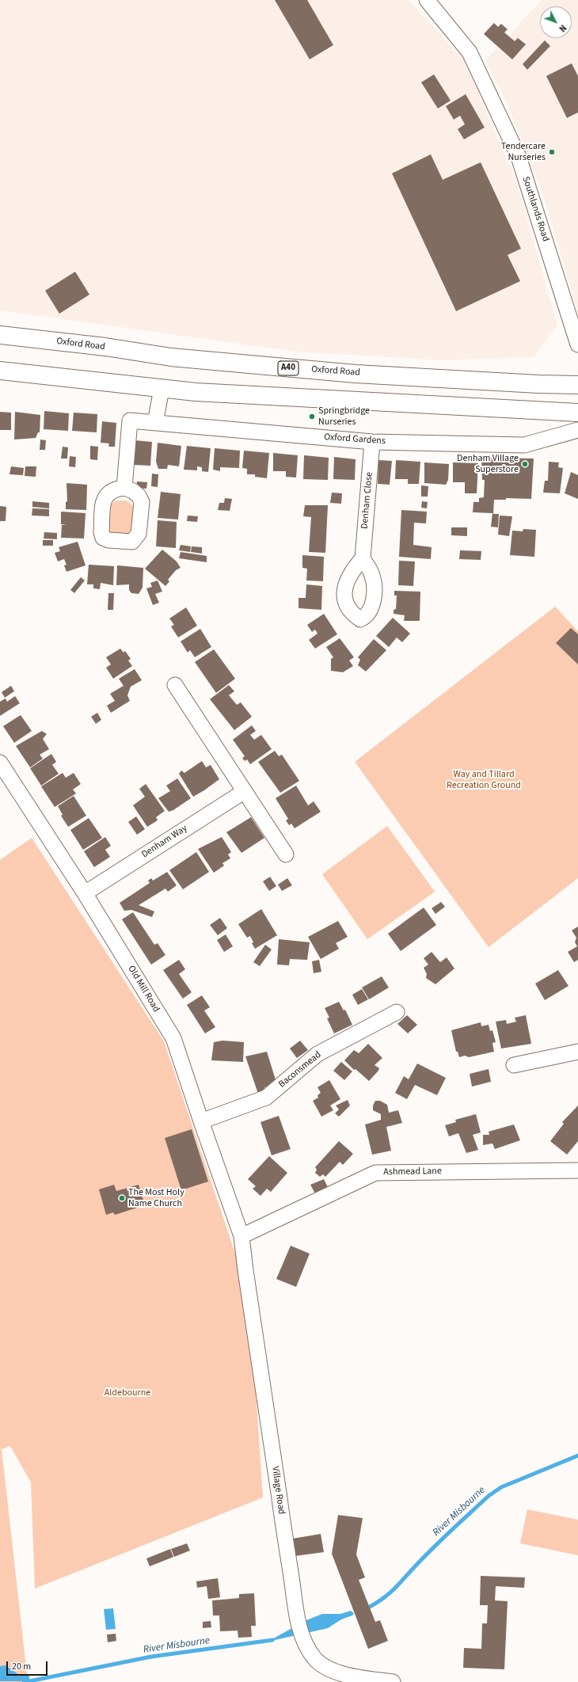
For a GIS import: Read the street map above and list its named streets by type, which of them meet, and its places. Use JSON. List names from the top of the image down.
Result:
{
  "streets": {
    "highway": ["Oxford Road", "A40"],
    "street": [
      "Southlands Road",
      "Oxford Gardens",
      "Denham Close",
      "Denham Way",
      "Old Mill Road",
      "Baconsmead",
      "Ashmead Lane",
      "Village Road"
    ]
  },
  "crossings": [
    ["Oxford Gardens", "Denham Close"],
    ["Denham Way", "Old Mill Road"],
    ["Old Mill Road", "Baconsmead"],
    ["Old Mill Road", "Ashmead Lane"],
    ["Old Mill Road", "Village Road"],
    ["Ashmead Lane", "Village Road"]
  ],
  "water": ["River Misbourne"],
  "parks": ["Way and Tillard Recreation Ground", "Aldebourne"],
  "places": [
    "Tendercare Nurseries",
    "Springbridge Nurseries",
    "Denham Village Superstore",
    "The Most Holy Name Church"
  ],
  "scale_bar": "20 m",
  "north": "bottom right"
}
